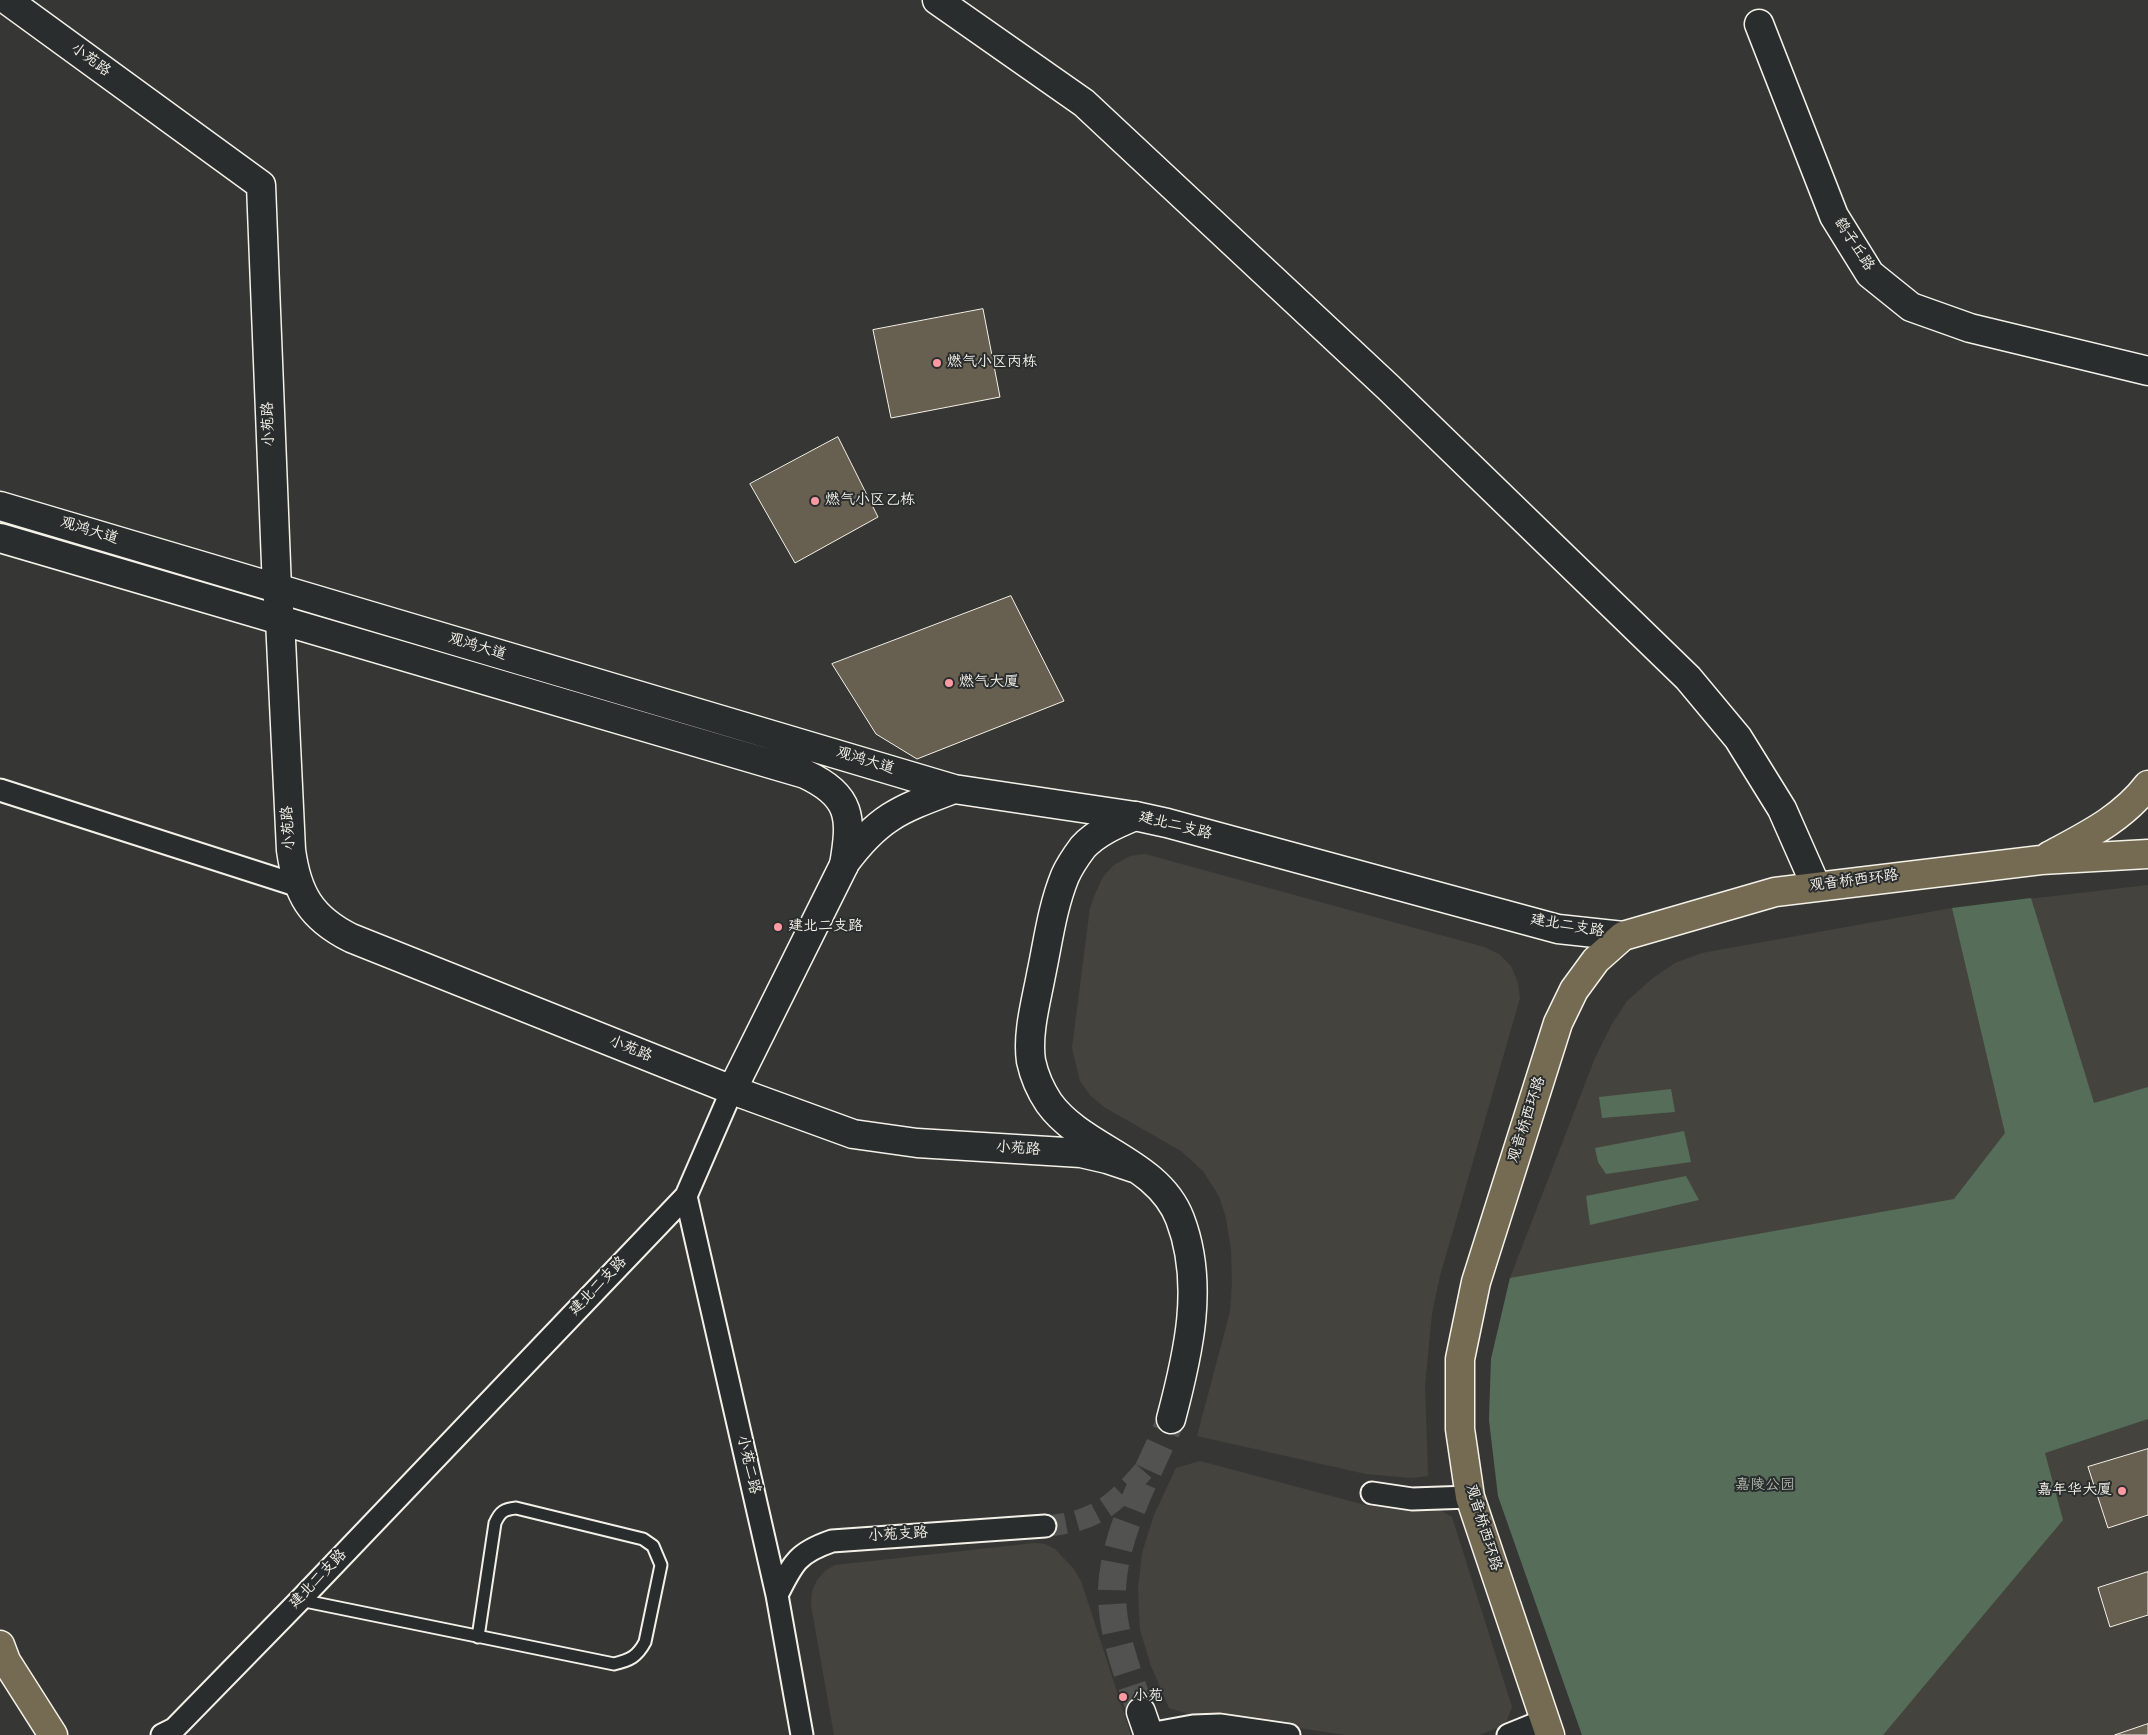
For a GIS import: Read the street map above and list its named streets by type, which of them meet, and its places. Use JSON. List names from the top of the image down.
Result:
{
  "streets": {
    "main road": ["观音桥西环路"],
    "street": [
      "小苑路",
      "鹞子丘路",
      "观鸿大道",
      "建北二支路",
      "小苑二路",
      "小苑支路"
    ]
  },
  "crossings": [
    ["小苑路", "观鸿大道"],
    ["小苑路", "建北二支路"],
    ["观鸿大道", "建北二支路"],
    ["建北二支路", "观音桥西环路"],
    ["建北二支路", "小苑二路"],
    ["小苑二路", "小苑支路"]
  ],
  "parks": ["嘉陵公园"],
  "places": [
    "燃气小区丙栋",
    "燃气小区乙栋",
    "燃气大厦",
    "建北二支路",
    "嘉年华大厦",
    "小苑"
  ]
}
